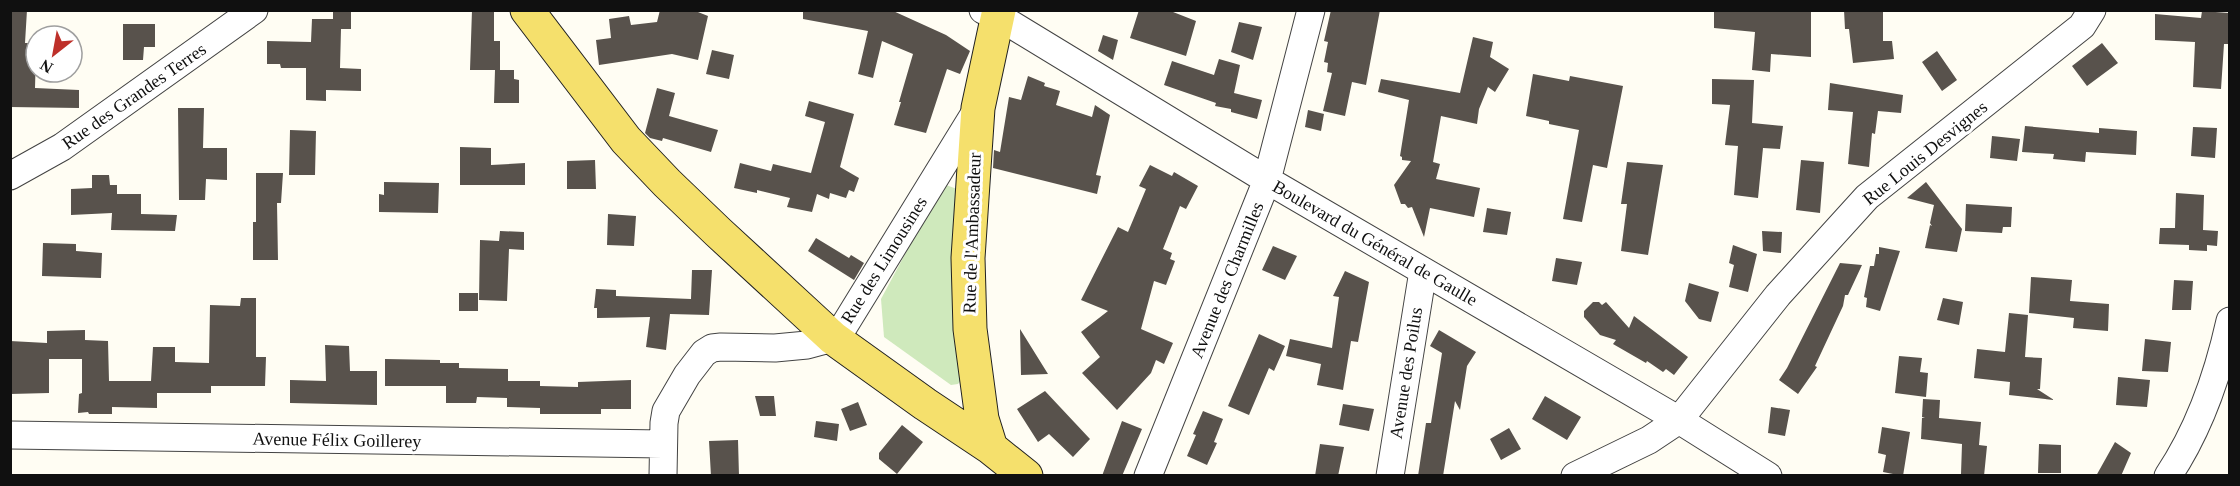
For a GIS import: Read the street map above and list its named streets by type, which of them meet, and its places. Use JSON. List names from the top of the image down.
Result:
{
  "streets": {
    "main road": ["Rue de l'Ambassadeur"],
    "street": [
      "Rue des Grandes Terres",
      "Rue Louis Desvignes",
      "Boulevard du Général de Gaulle",
      "Rue des Limousines",
      "Avenue des Charmilles",
      "Avenue des Poilus",
      "Avenue Félix Goillerey"
    ]
  },
  "crossings": [
    ["Rue Louis Desvignes", "Boulevard du Général de Gaulle"],
    ["Rue de l'Ambassadeur", "Boulevard du Général de Gaulle"],
    ["Rue de l'Ambassadeur", "Rue des Limousines"],
    ["Boulevard du Général de Gaulle", "Avenue des Charmilles"],
    ["Boulevard du Général de Gaulle", "Avenue des Poilus"],
    ["Rue des Limousines", "Avenue Félix Goillerey"]
  ],
  "north": "bottom left"
}
